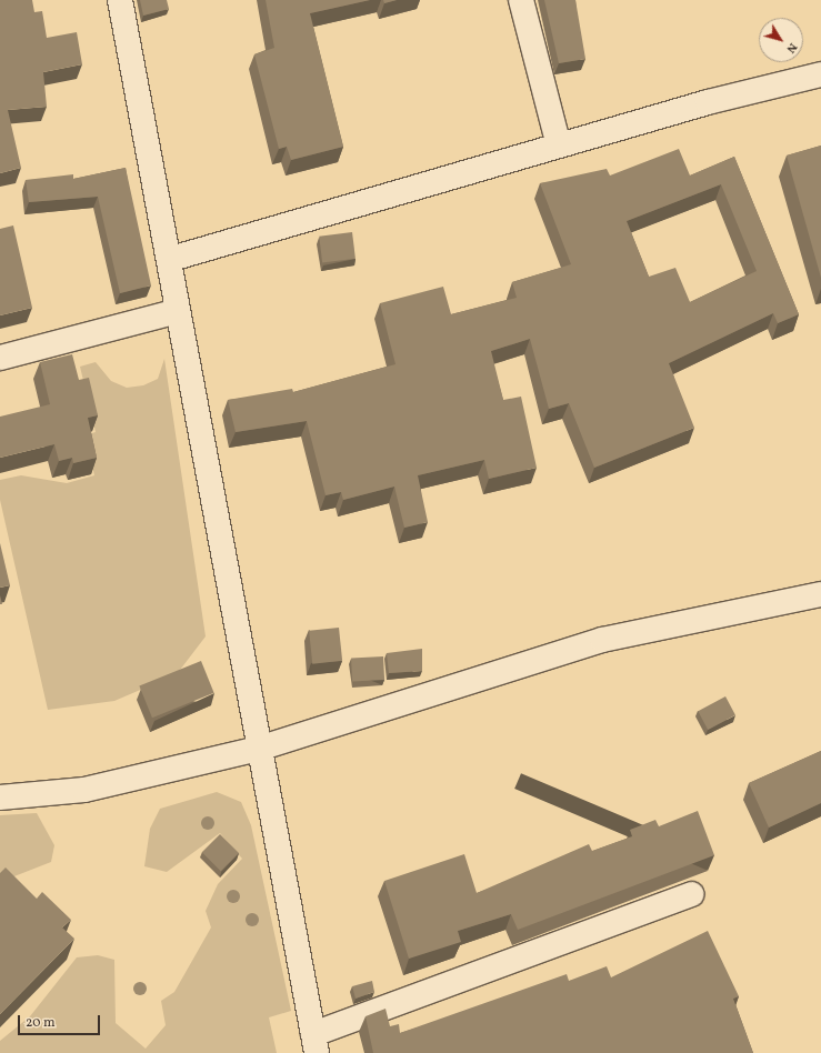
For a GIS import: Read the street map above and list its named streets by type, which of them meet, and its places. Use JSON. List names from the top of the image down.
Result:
{
  "scale_bar": "20 m",
  "north": "bottom right"
}
